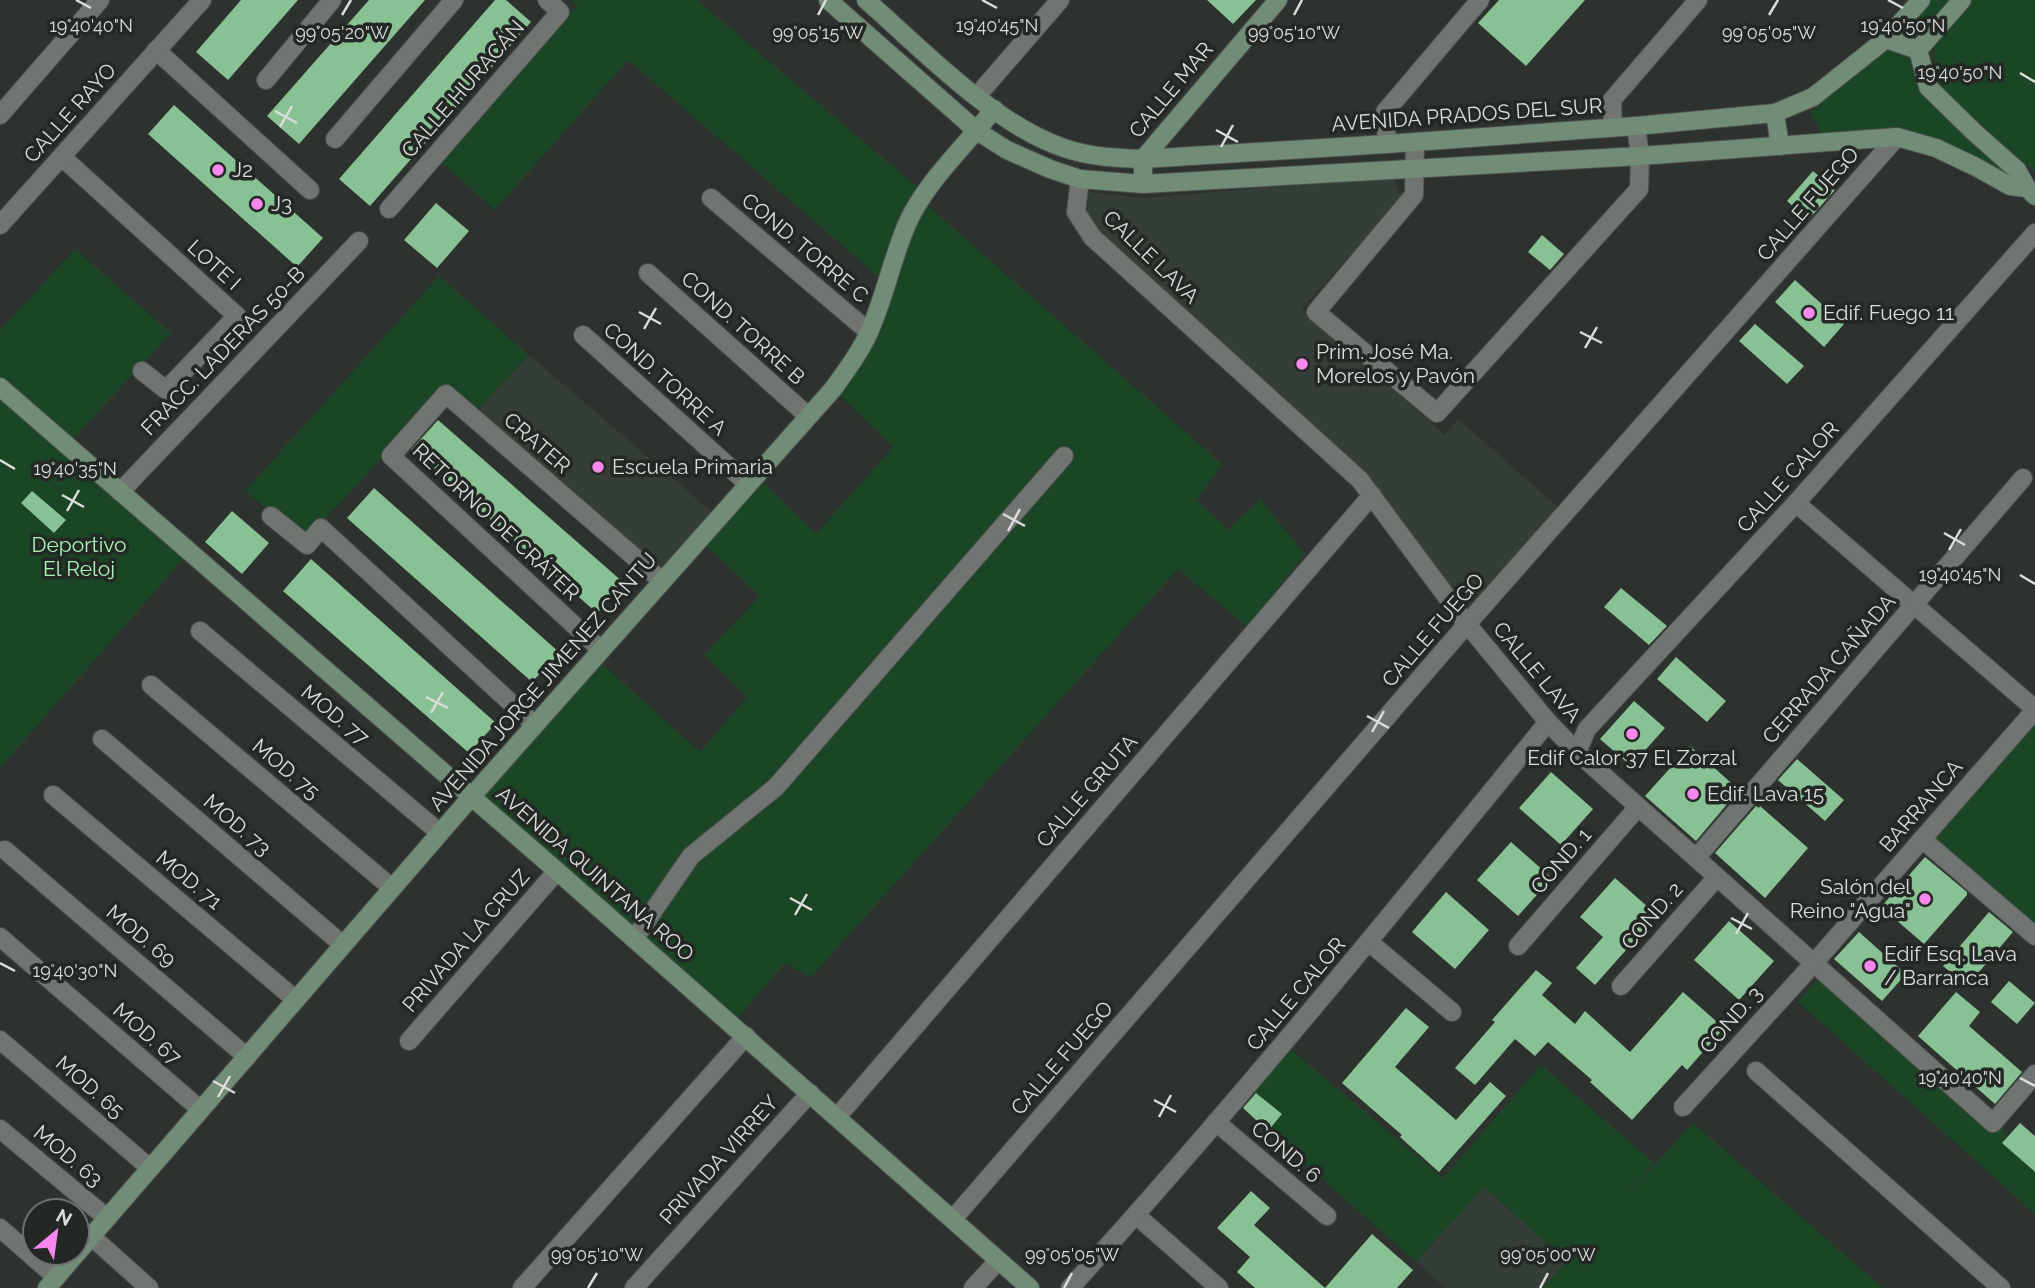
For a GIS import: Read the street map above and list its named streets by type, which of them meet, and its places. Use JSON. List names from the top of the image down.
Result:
{
  "streets": {
    "main road": [
      "CALLE MAR",
      "AVENIDA PRADOS DEL SUR",
      "AVENIDA JORGE JIMENEZ CANTU",
      "AVENIDA QUINTANA ROO"
    ],
    "street": [
      "CALLE HURACÁN",
      "CALLE RAYO",
      "CALLE FUEGO",
      "COND. TORRE C",
      "CALLE LAVA",
      "LOTE I",
      "COND. TORRE B",
      "FRACC. LADERAS 50-B",
      "COND. TORRE A",
      "CRATER",
      "CALLE CALOR",
      "RETORNO DE CRÁTER",
      "CERRADA CAÑADA",
      "MOD. 77",
      "MOD. 75",
      "CALLE GRUTA",
      "BARRANCA",
      "MOD. 73",
      "COND. 1",
      "MOD. 71",
      "COND. 2",
      "MOD. 69",
      "PRIVADA LA CRUZ",
      "COND. 3",
      "MOD. 67",
      "MOD. 65",
      "COND. 6",
      "MOD. 63",
      "PRIVADA VIRREY"
    ]
  },
  "crossings": [
    ["CALLE MAR", "AVENIDA PRADOS DEL SUR"],
    ["CALLE RAYO", "LOTE I"],
    ["AVENIDA PRADOS DEL SUR", "AVENIDA JORGE JIMENEZ CANTU"],
    ["CALLE FUEGO", "CALLE LAVA"],
    ["CALLE FUEGO", "AVENIDA QUINTANA ROO"],
    ["COND. TORRE C", "AVENIDA JORGE JIMENEZ CANTU"],
    ["CALLE LAVA", "CALLE CALOR"],
    ["CALLE LAVA", "CERRADA CAÑADA"],
    ["CALLE LAVA", "CALLE GRUTA"],
    ["CALLE LAVA", "BARRANCA"],
    ["CALLE LAVA", "COND. 1"],
    ["CALLE LAVA", "COND. 2"],
    ["CALLE LAVA", "COND. 3"],
    ["COND. TORRE B", "AVENIDA JORGE JIMENEZ CANTU"],
    ["FRACC. LADERAS 50-B", "AVENIDA QUINTANA ROO"],
    ["COND. TORRE A", "AVENIDA JORGE JIMENEZ CANTU"],
    ["CRATER", "RETORNO DE CRÁTER"],
    ["CRATER", "AVENIDA JORGE JIMENEZ CANTU"],
    ["CALLE CALOR", "COND. 6"],
    ["RETORNO DE CRÁTER", "AVENIDA JORGE JIMENEZ CANTU"],
    ["AVENIDA JORGE JIMENEZ CANTU", "MOD. 77"],
    ["AVENIDA JORGE JIMENEZ CANTU", "MOD. 75"],
    ["AVENIDA JORGE JIMENEZ CANTU", "MOD. 73"],
    ["AVENIDA JORGE JIMENEZ CANTU", "AVENIDA QUINTANA ROO"],
    ["AVENIDA JORGE JIMENEZ CANTU", "MOD. 71"],
    ["AVENIDA JORGE JIMENEZ CANTU", "MOD. 69"],
    ["AVENIDA JORGE JIMENEZ CANTU", "MOD. 67"],
    ["AVENIDA JORGE JIMENEZ CANTU", "MOD. 65"],
    ["AVENIDA JORGE JIMENEZ CANTU", "MOD. 63"],
    ["CALLE GRUTA", "AVENIDA QUINTANA ROO"],
    ["BARRANCA", "COND. 3"],
    ["AVENIDA QUINTANA ROO", "PRIVADA LA CRUZ"],
    ["AVENIDA QUINTANA ROO", "PRIVADA VIRREY"]
  ],
  "parks": ["Deportivo El Reloj"],
  "places": [
    "J2",
    "J3",
    "Edif. Fuego 11",
    "Prim. José Ma. Morelos y Pavón",
    "Escuela Primaria",
    "Edif Calor 37 El Zorzal",
    "Edif. Lava 15",
    "Salón del Reino \"Agua\"",
    "Edif Esq. Lava / Barranca"
  ],
  "north": "top right",
  "coordinates": [
    "19°40'40\"N",
    "19°40'45\"N",
    "19°40'50\"N",
    "99°05'20\"W",
    "99°05'15\"W",
    "99°05'10\"W",
    "99°05'05\"W",
    "19°40'35\"N",
    "19°40'30\"N",
    "99°05'00\"W"
  ]
}
